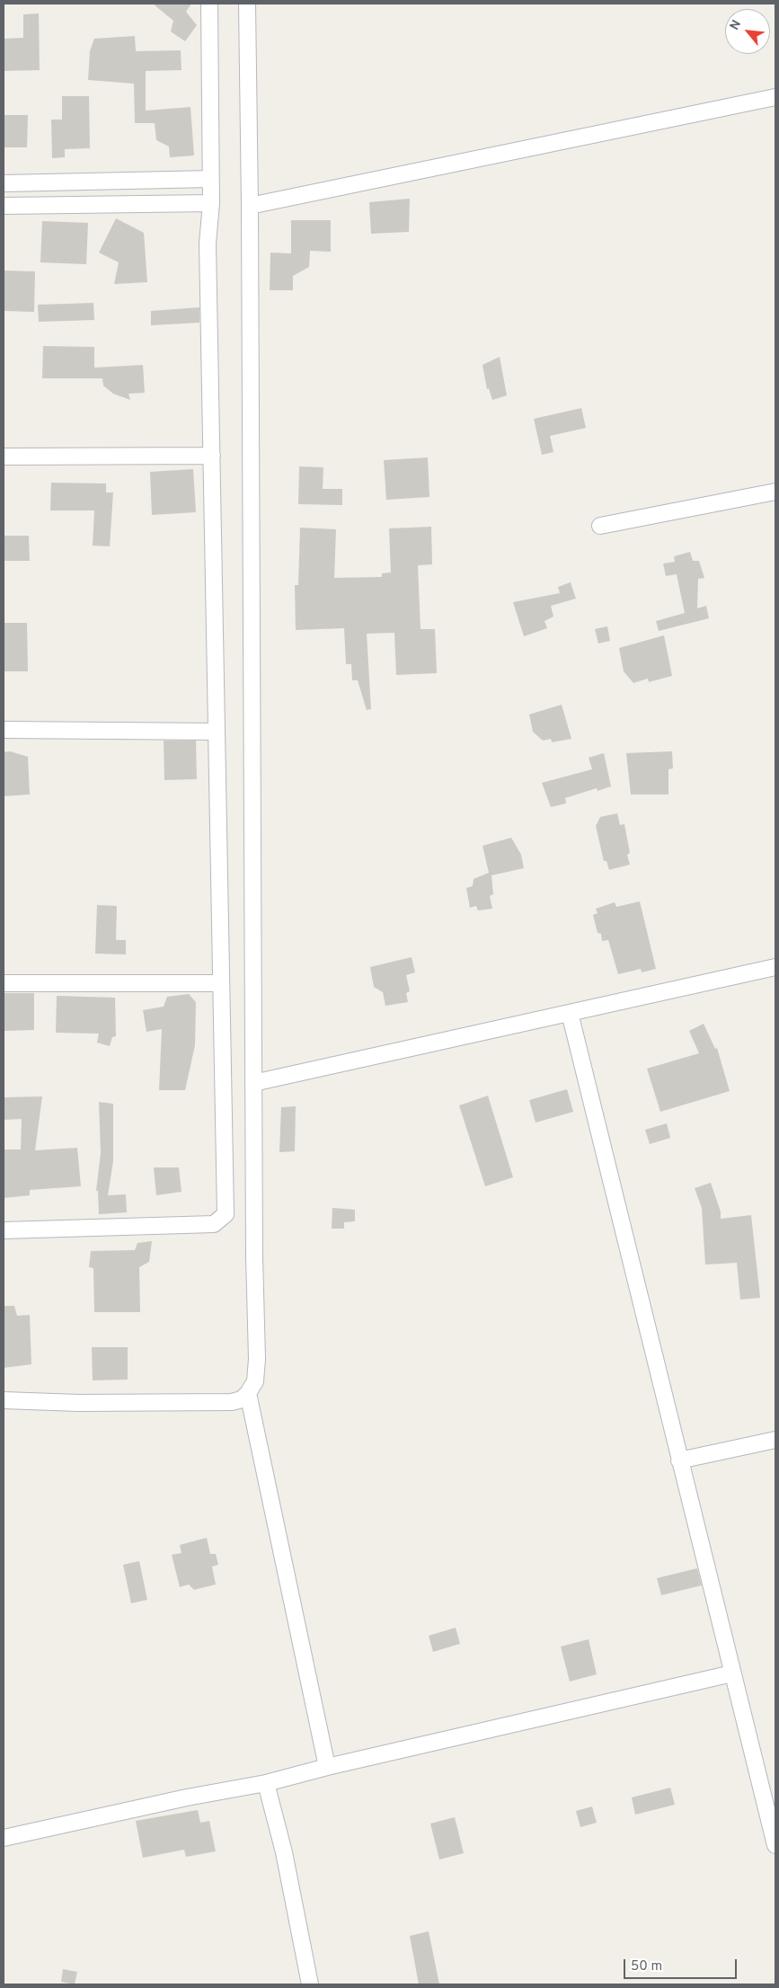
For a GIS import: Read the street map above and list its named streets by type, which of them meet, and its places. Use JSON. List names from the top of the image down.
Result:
{
  "scale_bar": "50 m",
  "north": "top left"
}
